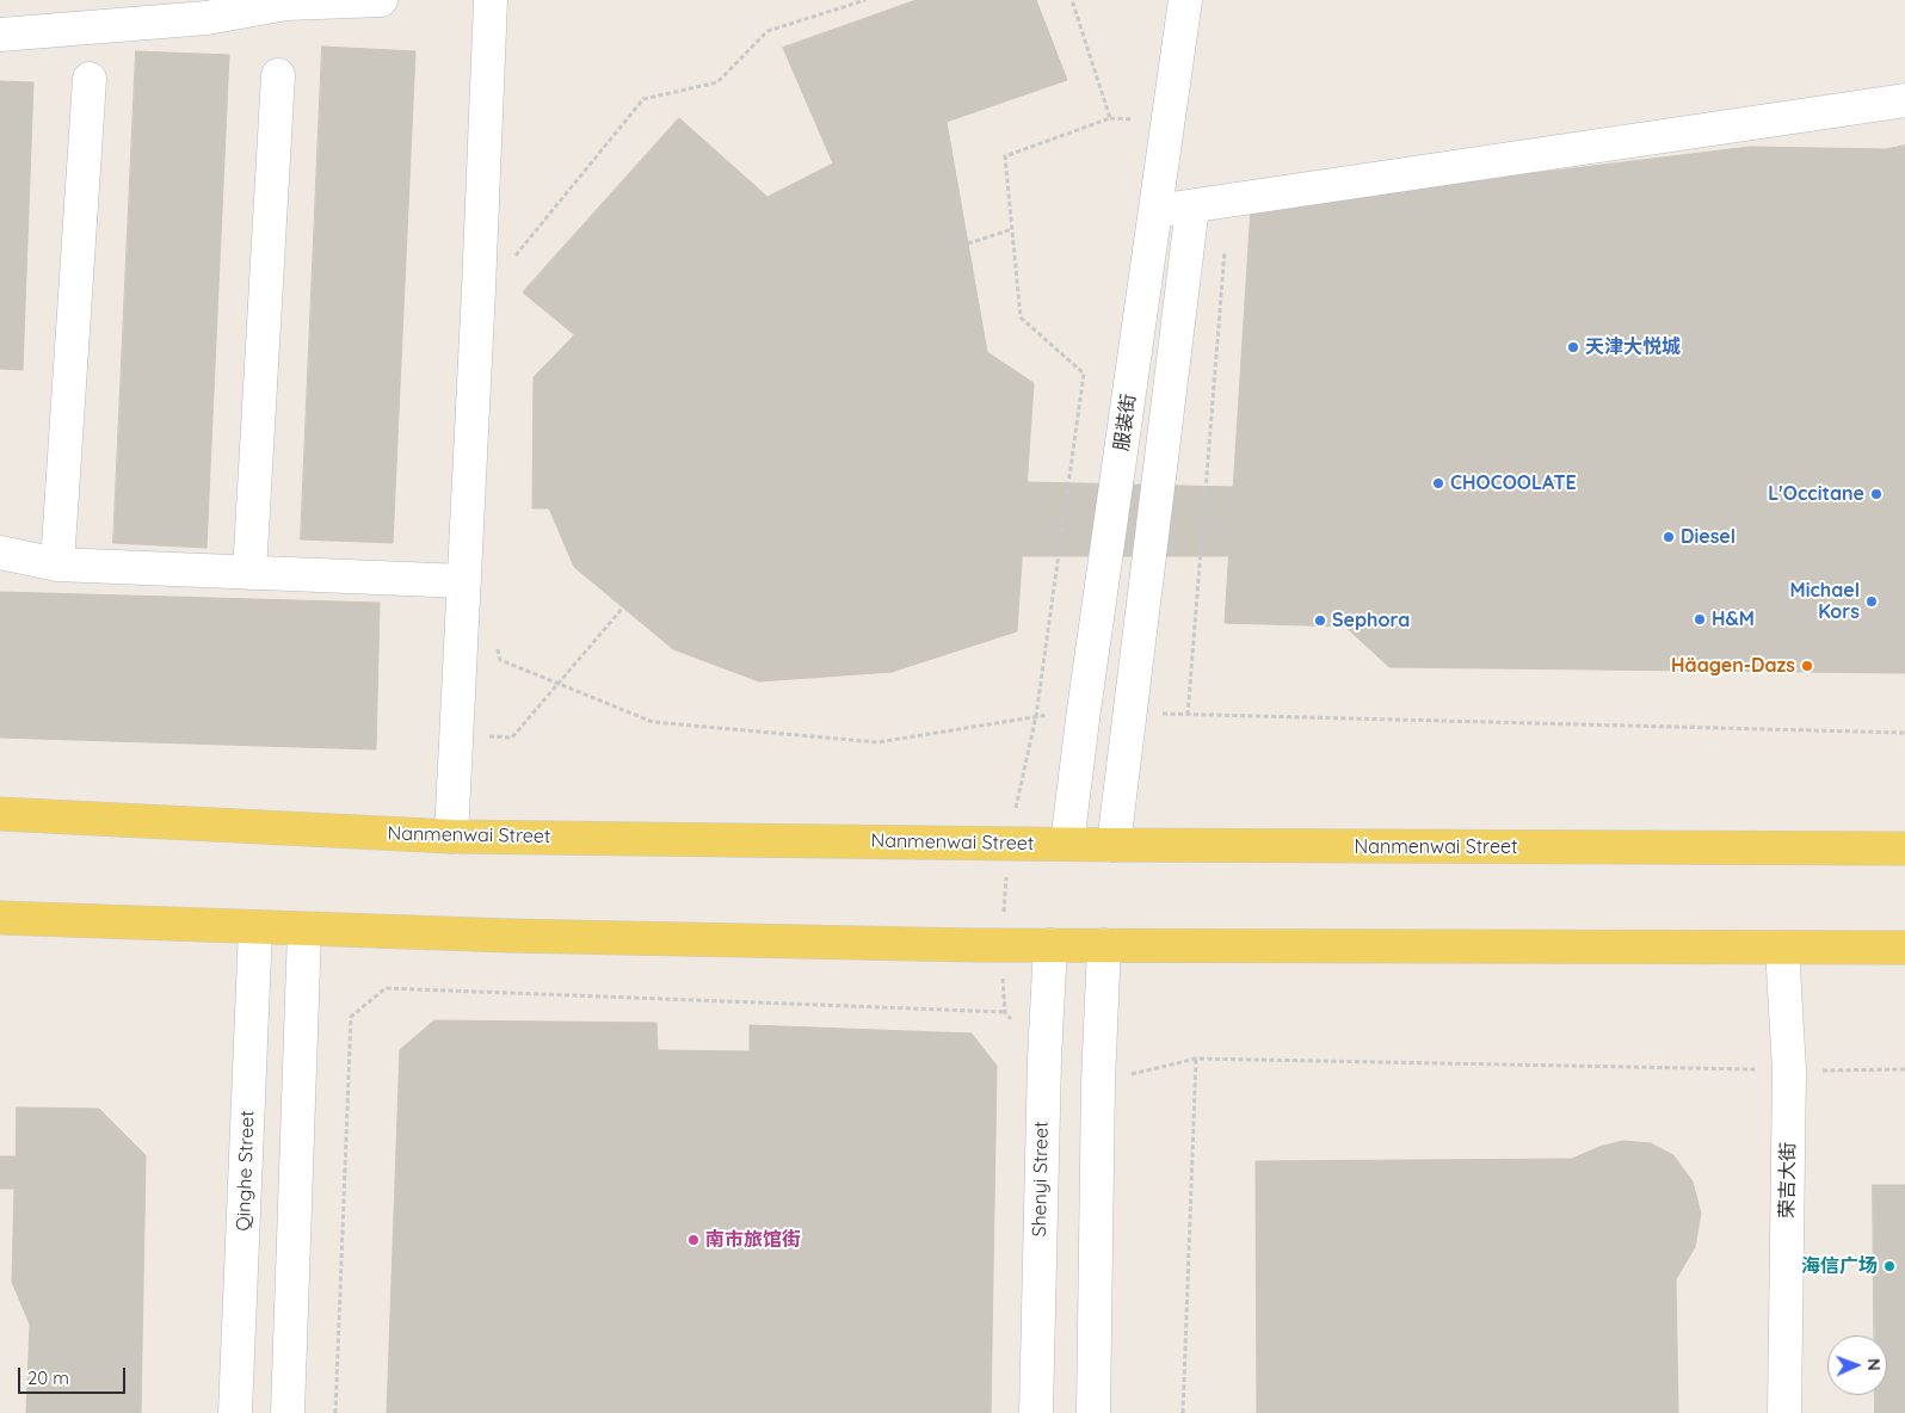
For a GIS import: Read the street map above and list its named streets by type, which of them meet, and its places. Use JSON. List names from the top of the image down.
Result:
{
  "streets": {
    "main road": ["Nanmenwai Street"],
    "street": [
      "服装街",
      "Qinghe Street",
      "Shenyi Street",
      "荣吉大街"
    ]
  },
  "crossings": [
    ["服装街", "Nanmenwai Street"]
  ],
  "places": [
    "天津大悦城",
    "CHOCOOLATE",
    "L'Occitane",
    "Diesel",
    "Michael Kors",
    "H&M",
    "Sephora",
    "Häagen-Dazs",
    "南市旅馆街",
    "海信广场"
  ],
  "scale_bar": "20 m",
  "north": "right"
}
